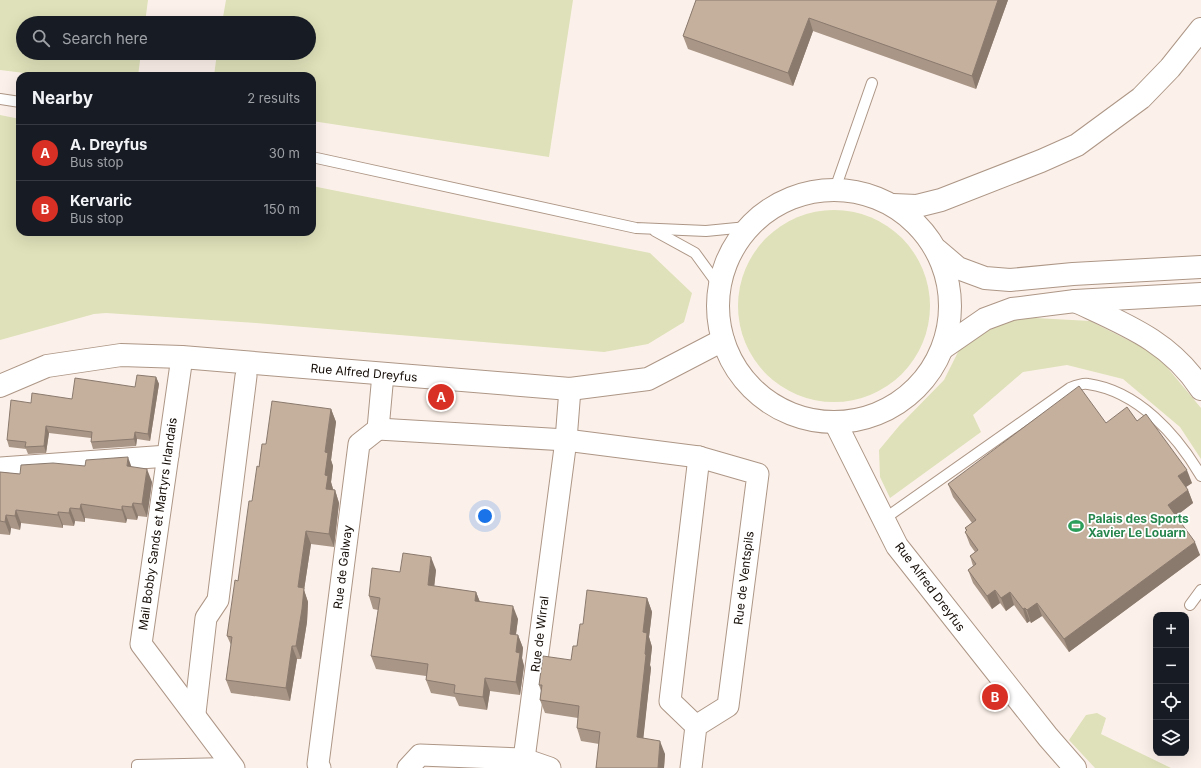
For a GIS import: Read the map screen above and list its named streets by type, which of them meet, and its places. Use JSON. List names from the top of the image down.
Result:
{
  "streets": {
    "main road": ["Rue Alfred Dreyfus"],
    "street": [
      "Mail Bobby Sands et Martyrs Irlandais",
      "Rue de Galway",
      "Rue de Ventspils",
      "Rue de Wirral"
    ]
  },
  "crossings": [
    ["Rue Alfred Dreyfus", "Mail Bobby Sands et Martyrs Irlandais"],
    ["Rue Alfred Dreyfus", "Rue de Wirral"],
    ["Rue de Galway", "Rue de Ventspils"],
    ["Rue de Ventspils", "Rue de Wirral"]
  ],
  "places": {
    "sports": ["Palais des Sports Xavier Le Louarn"]
  },
  "page": {
    "search": "Search here",
    "heading": ["Nearby", "2 results"],
    "list": [
      {
        "mark": "A",
        "name": "A. Dreyfus",
        "note": "Bus stop",
        "value": "30 m"
      },
      {
        "mark": "B",
        "name": "Kervaric",
        "note": "Bus stop",
        "value": "150 m"
      }
    ],
    "pins": ["A", "B"],
    "map_buttons": ["+", "−"]
  }
}
